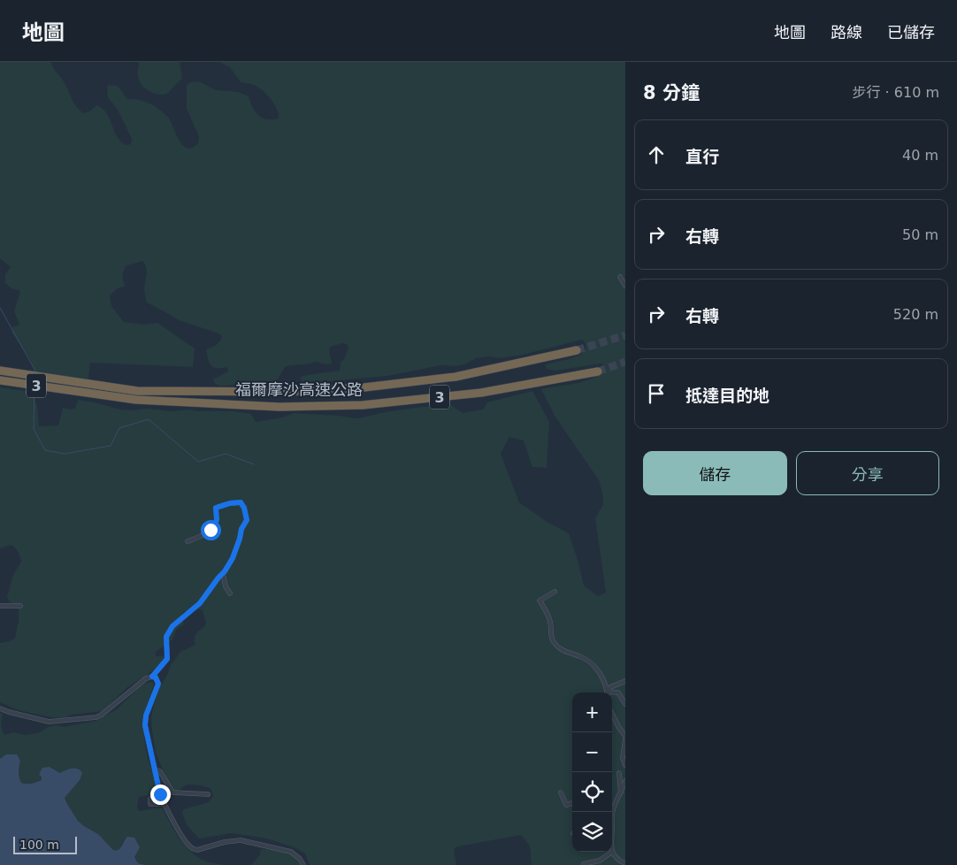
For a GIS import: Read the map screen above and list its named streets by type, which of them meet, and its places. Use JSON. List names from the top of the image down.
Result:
{
  "streets": {
    "highway": ["3", "福爾摩沙高速公路"]
  },
  "scale_bar": "100 m",
  "page": {
    "header": "地圖",
    "nav": ["地圖", "路線", "已儲存"],
    "heading": ["8 分鐘", "步行 · 610 m"],
    "list": [
      ["直行", "40 m"],
      ["右轉", "50 m"],
      ["右轉", "520 m"],
      "抵達目的地"
    ],
    "buttons": ["儲存", "分享"],
    "map_buttons": ["+", "−"],
    "scale": "100 m"
  }
}
